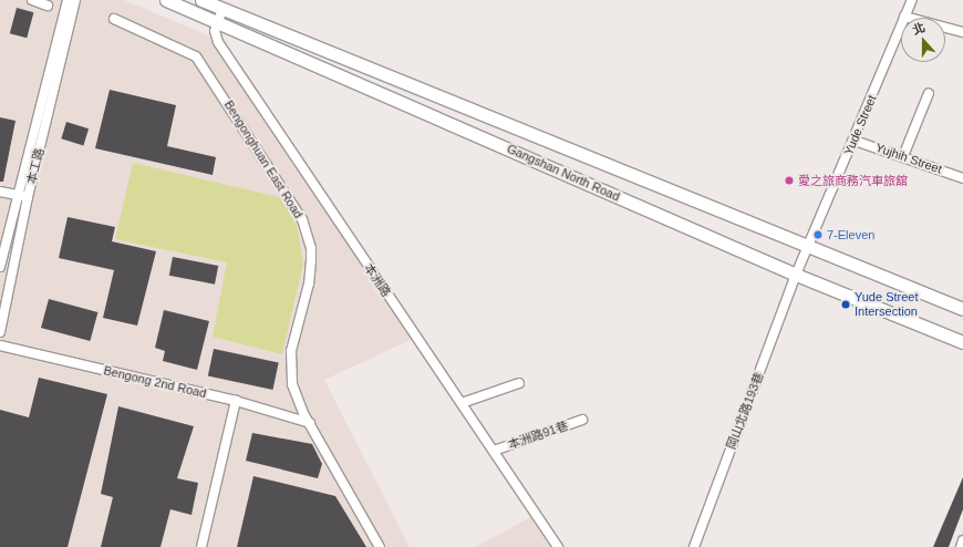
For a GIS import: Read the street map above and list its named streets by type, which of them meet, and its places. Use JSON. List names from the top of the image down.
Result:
{
  "streets": {
    "main road": ["Gangshan North Road"],
    "street": [
      "Yude Street",
      "Yujhih Street",
      "Bengonghuan East Road",
      "本工路",
      "本洲路",
      "Bengong 2nd Road",
      "岡山北路193巷",
      "本洲路91巷"
    ]
  },
  "crossings": [
    ["Yude Street", "Yujhih Street"],
    ["Yude Street", "Gangshan North Road"],
    ["Yude Street", "岡山北路193巷"],
    ["Bengonghuan East Road", "Bengong 2nd Road"],
    ["Gangshan North Road", "本洲路"],
    ["Gangshan North Road", "岡山北路193巷"],
    ["本洲路", "本洲路91巷"]
  ],
  "places": ["愛之旅商務汽車旅舘", "7-Eleven", "Yude Street Intersection"],
  "north": "top"
}
